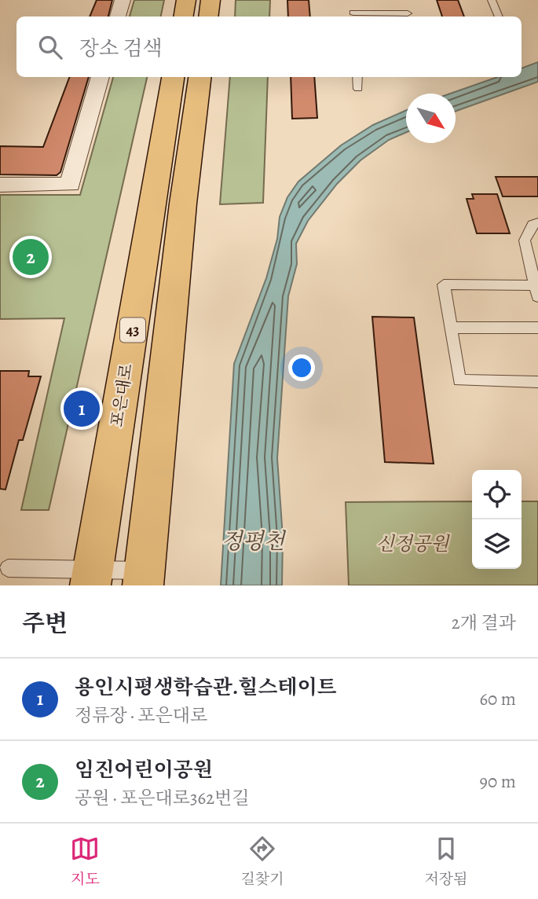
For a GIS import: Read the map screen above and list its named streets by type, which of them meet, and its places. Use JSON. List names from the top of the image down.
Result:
{
  "streets": {
    "main road": ["43", "포은대로"]
  },
  "water": ["정평천"],
  "parks": ["신정공원"],
  "north": "bottom right",
  "page": {
    "search": "장소 검색",
    "pins": ["2", "1"],
    "heading": ["주변", "2개 결과"],
    "list": [
      {
        "mark": "1",
        "name": "용인시평생학습관.힐스테이트",
        "note": "정류장 · 포은대로",
        "value": "60 m"
      },
      {
        "mark": "2",
        "name": "임진어린이공원",
        "note": "공원 · 포은대로362번길",
        "value": "90 m"
      }
    ],
    "nav": ["지도", "길찾기", "저장됨"]
  }
}
